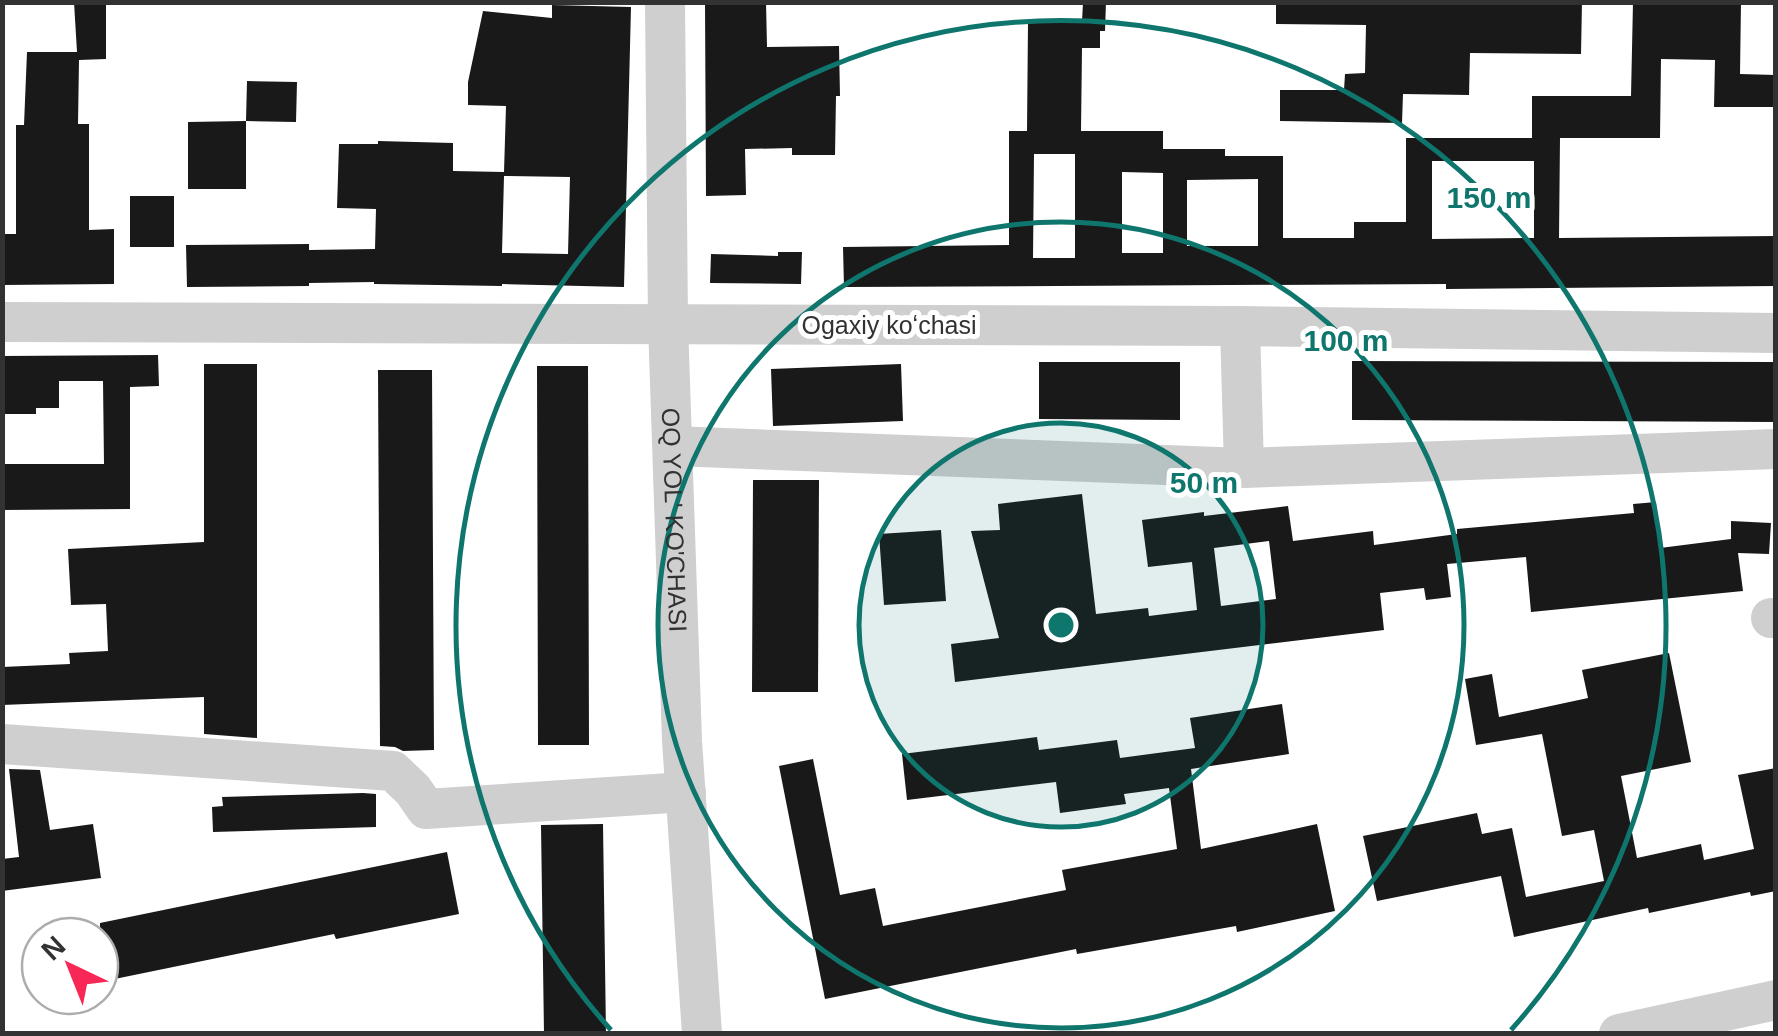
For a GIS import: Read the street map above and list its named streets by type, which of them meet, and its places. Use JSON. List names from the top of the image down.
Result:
{
  "streets": {
    "street": ["Ogaxiy koʻchasi", "OQ YOL' KO'CHASI"]
  },
  "crossings": [
    ["Ogaxiy koʻchasi", "OQ YOL' KO'CHASI"]
  ],
  "north": "top left",
  "rings": ["150 m", "100 m", "50 m"]
}
